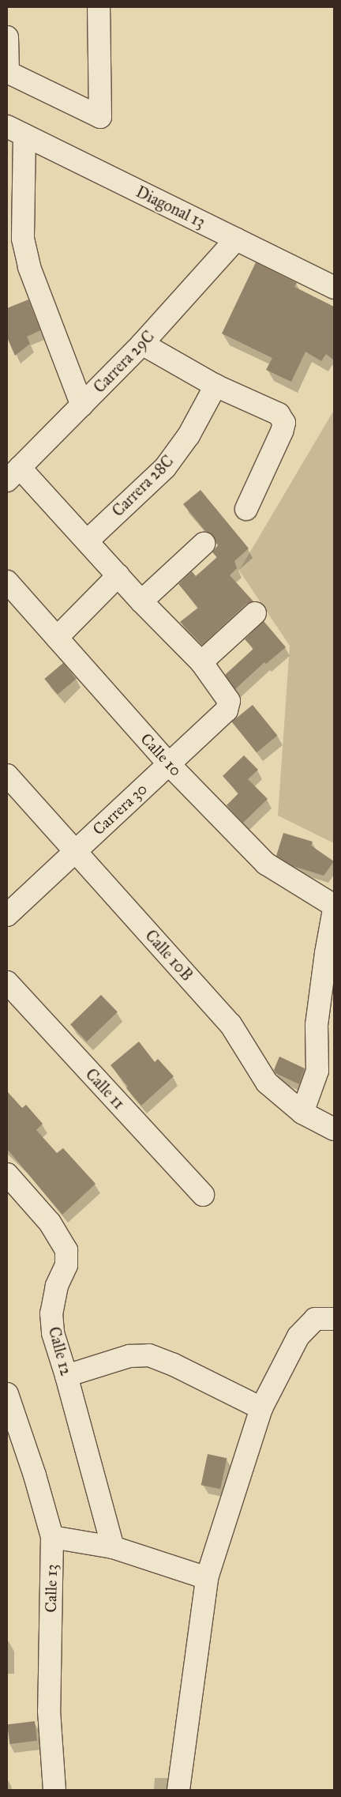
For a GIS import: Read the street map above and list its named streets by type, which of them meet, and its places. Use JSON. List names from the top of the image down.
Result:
{
  "streets": {
    "street": [
      "Diagonal 13",
      "Carrera 29C",
      "Carrera 28C",
      "Calle 10",
      "Carrera 30",
      "Calle 10B",
      "Calle 11",
      "Calle 12",
      "Calle 13"
    ]
  },
  "crossings": [
    ["Diagonal 13", "Carrera 29C"],
    ["Calle 10", "Carrera 30"],
    ["Carrera 30", "Calle 10B"]
  ]
}
